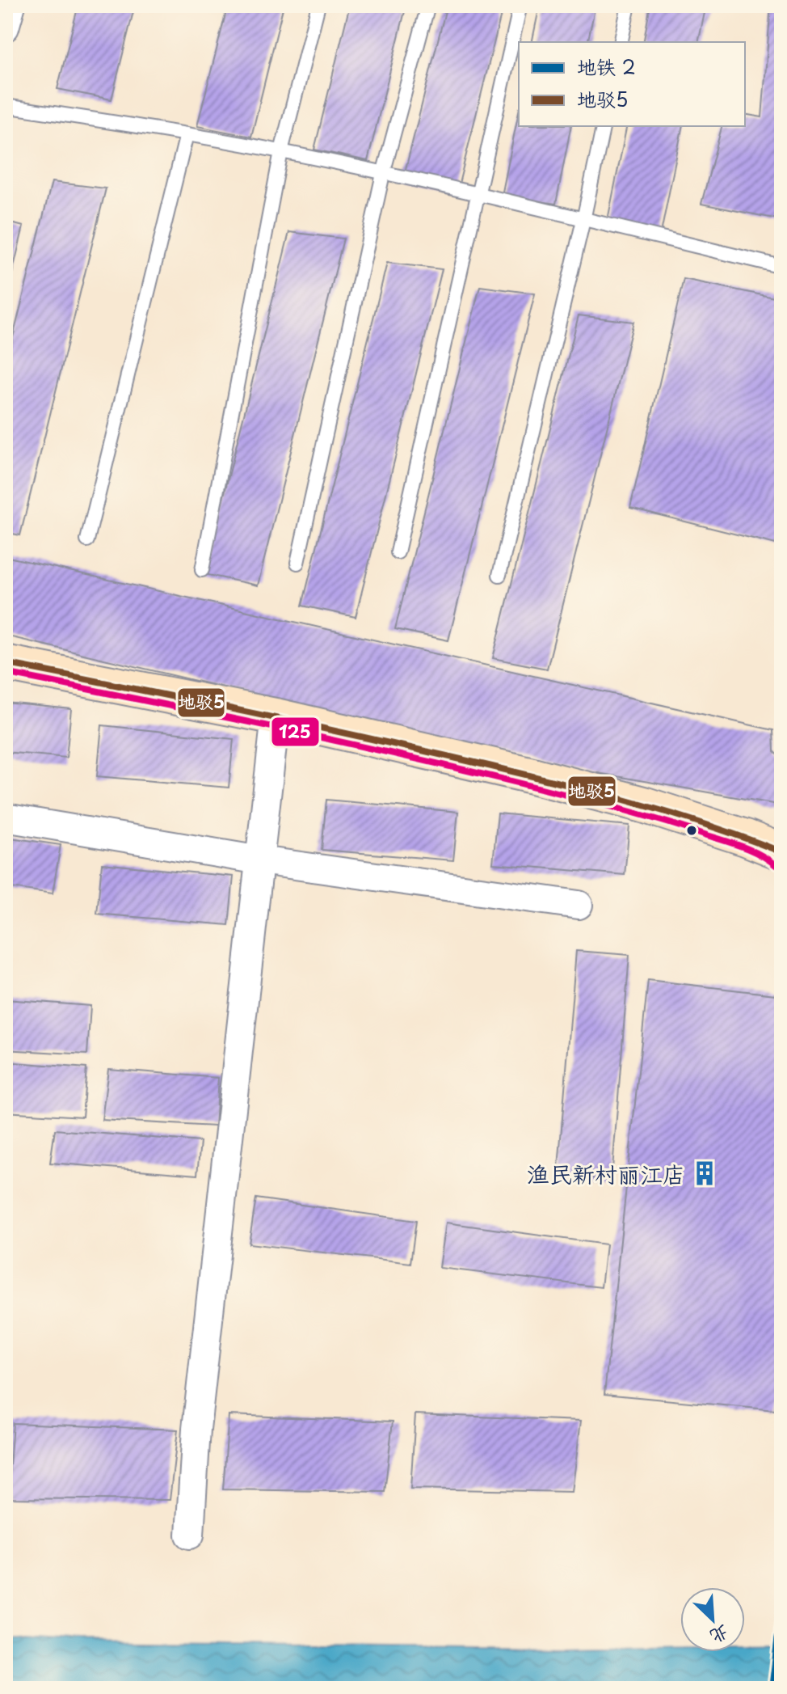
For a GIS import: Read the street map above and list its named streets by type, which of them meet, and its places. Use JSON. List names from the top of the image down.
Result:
{
  "places": {
    "building": ["渔民新村丽江店"]
  },
  "lines": ["transit line 地驳5", "transit line 125", "metro line 2"],
  "legend": ["地铁 2", "地驳5"],
  "north": "bottom right"
}
